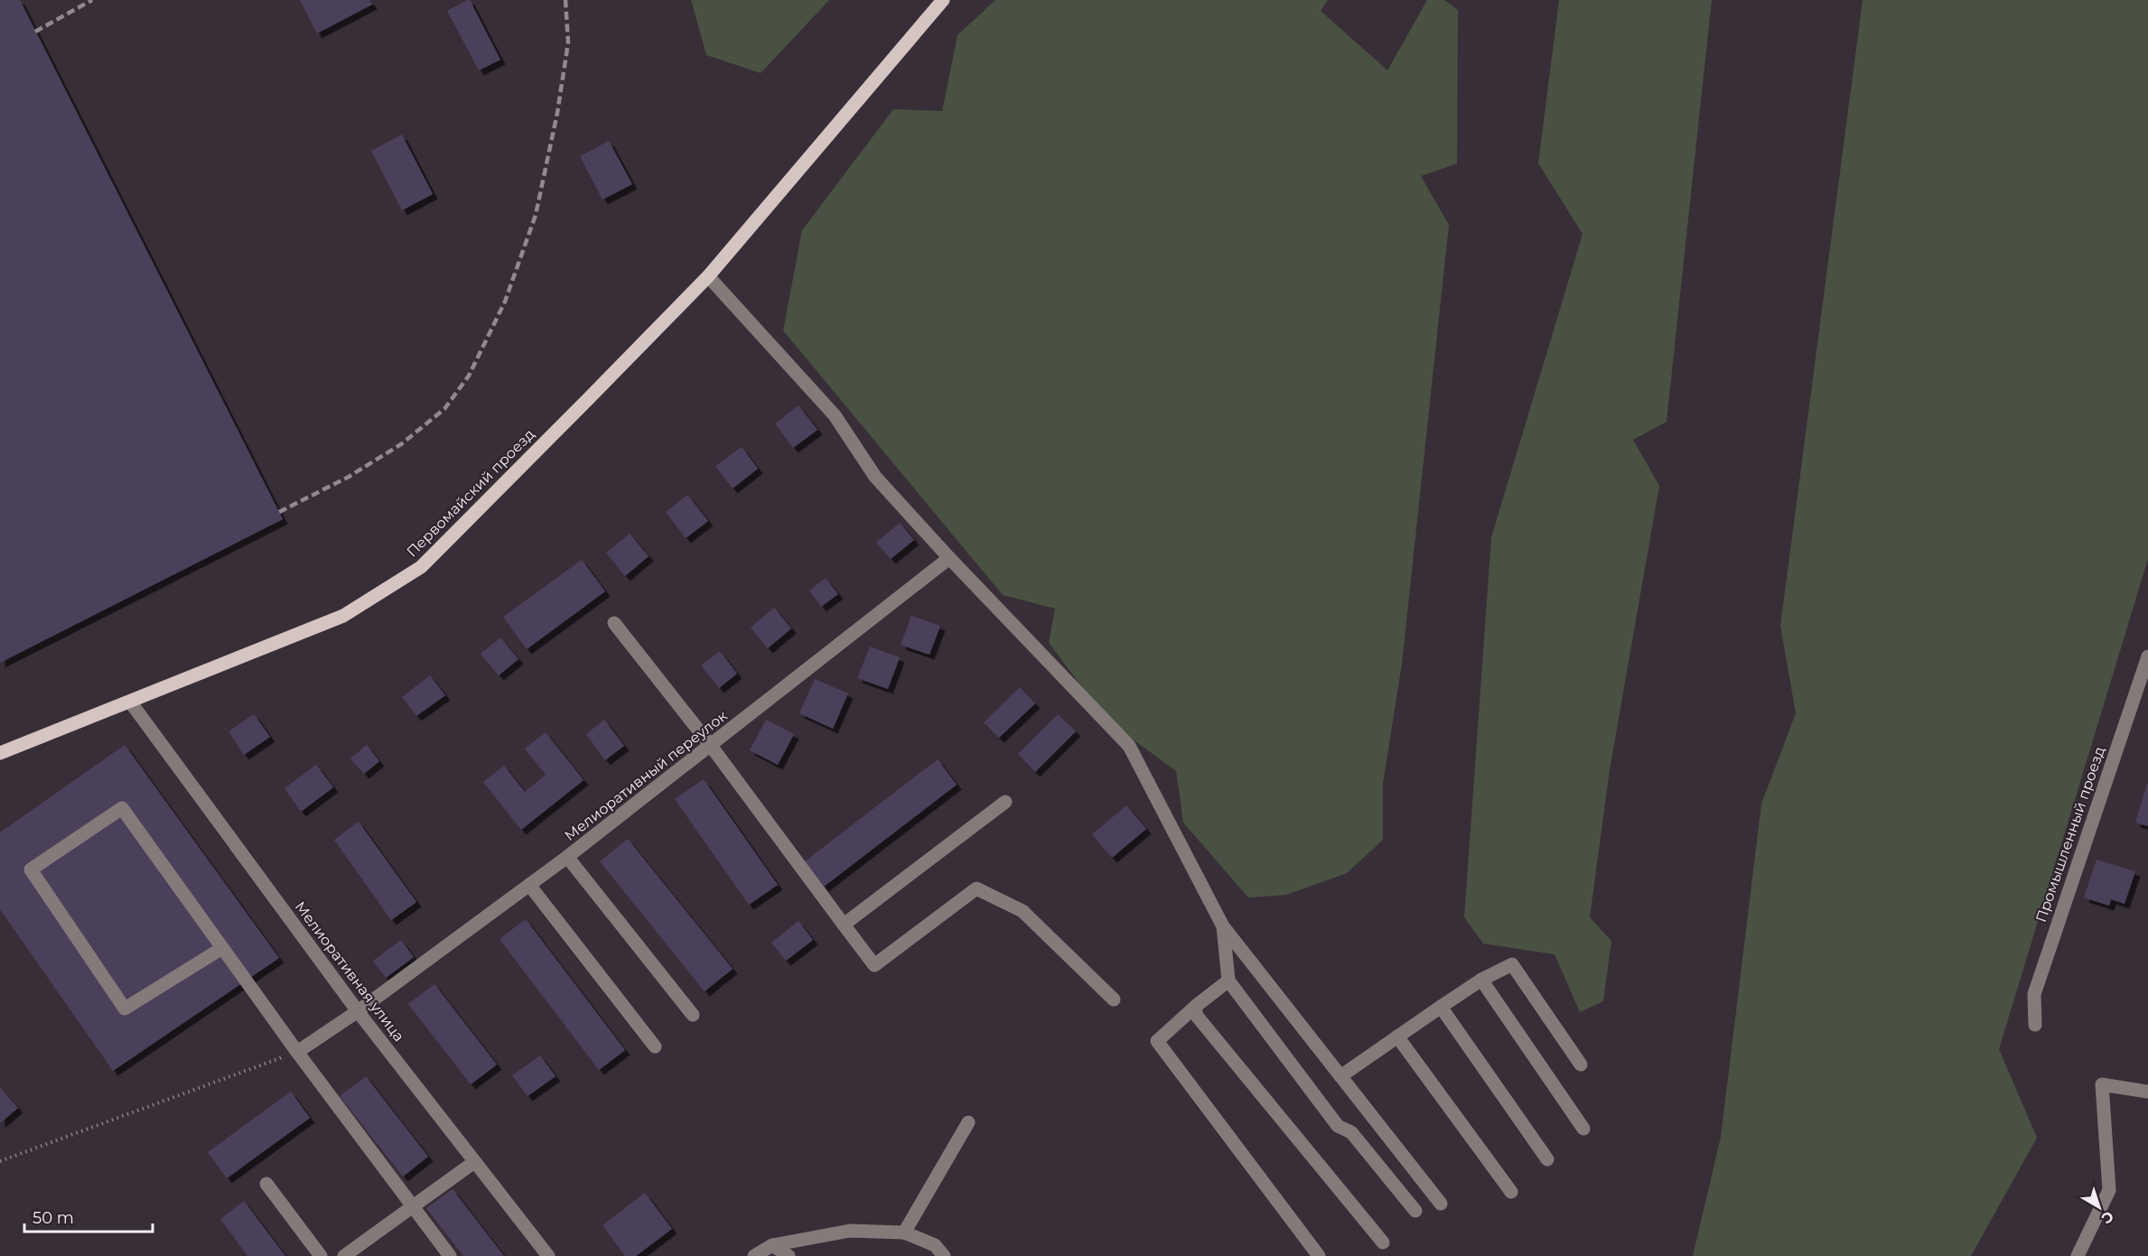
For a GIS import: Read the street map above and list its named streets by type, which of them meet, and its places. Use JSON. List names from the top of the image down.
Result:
{
  "streets": {
    "main road": ["Первомайский проезд"],
    "street": ["Мелиоративный переулок", "Промышленный проезд", "Мелиоративная улица"]
  },
  "crossings": [
    ["Первомайский проезд", "Мелиоративная улица"],
    ["Мелиоративный переулок", "Мелиоративная улица"]
  ],
  "scale_bar": "50 m",
  "north": "bottom right"
}
